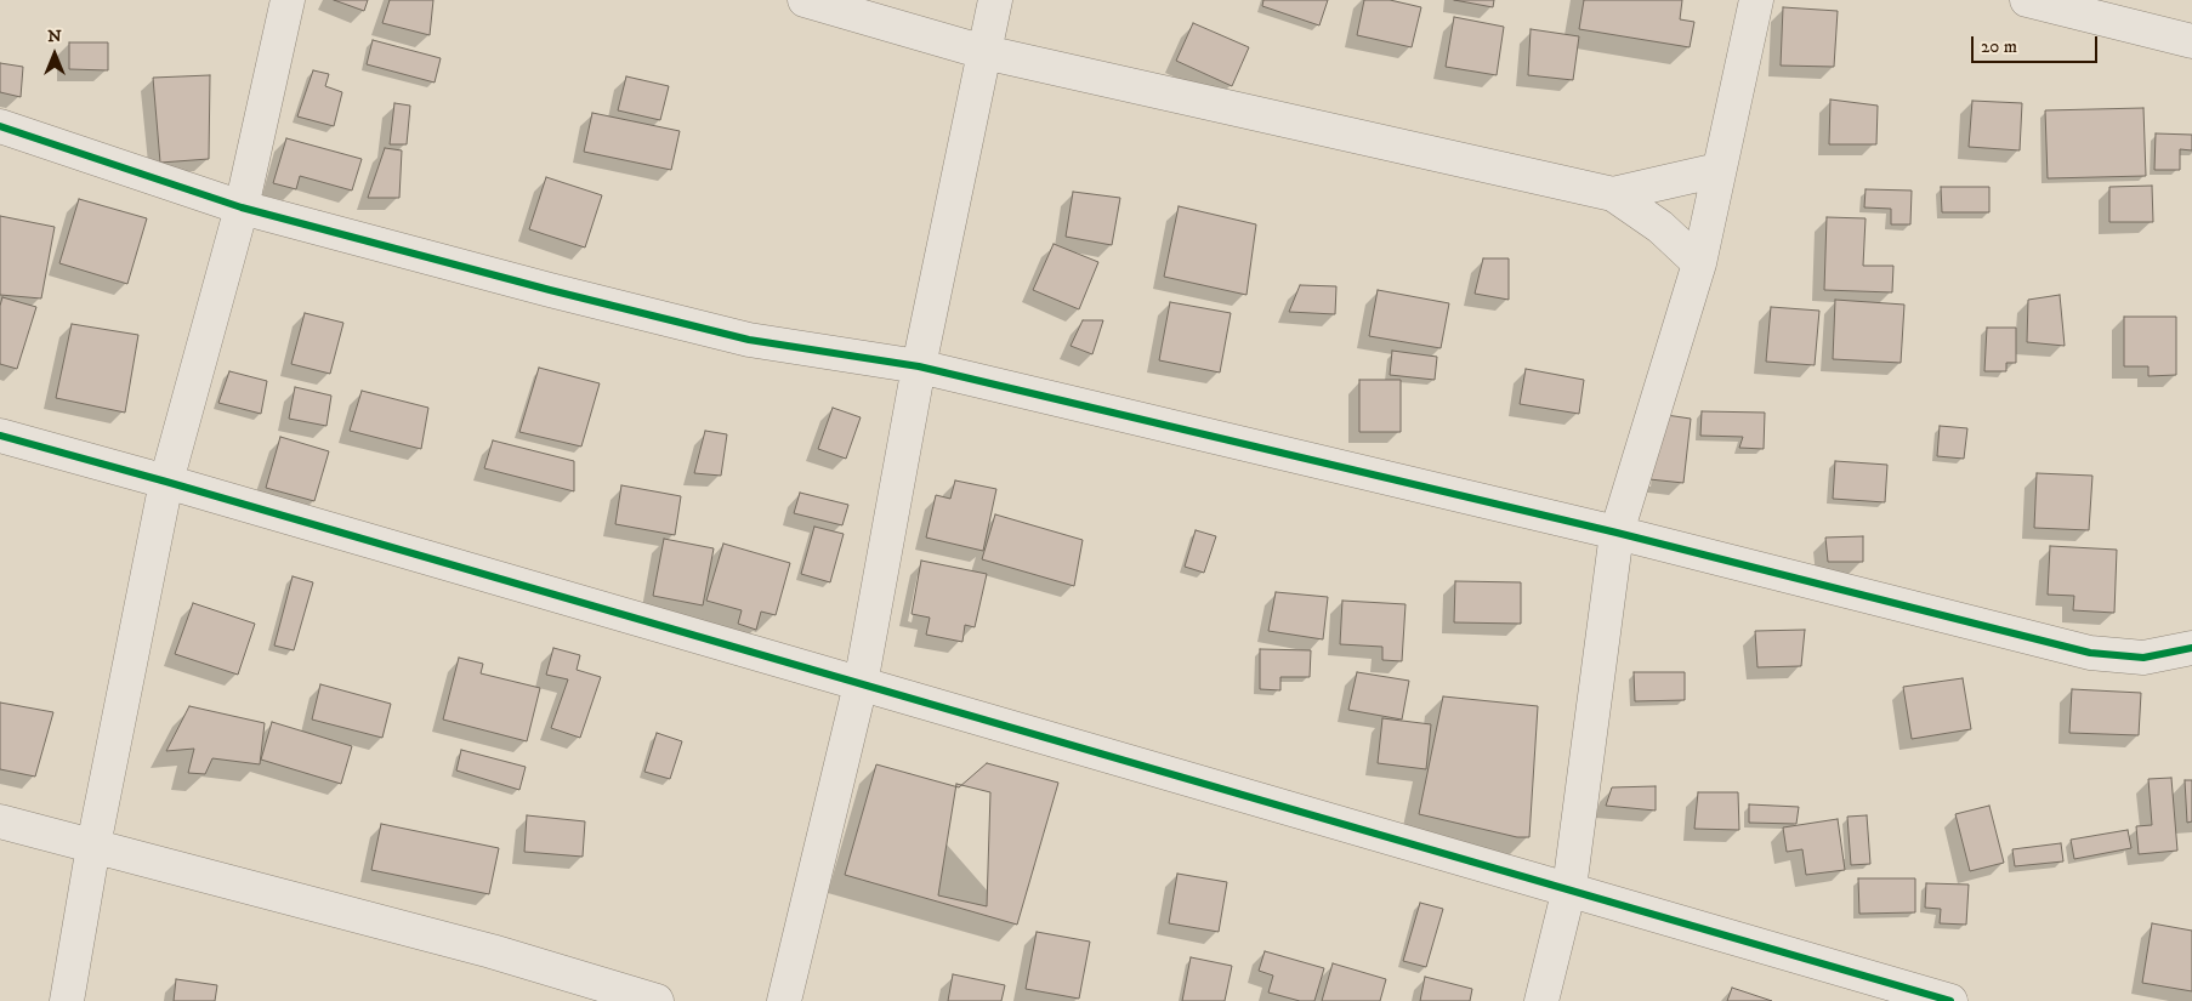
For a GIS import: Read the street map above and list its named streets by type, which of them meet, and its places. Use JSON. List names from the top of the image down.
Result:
{
  "scale_bar": "20 m",
  "north": "top"
}
